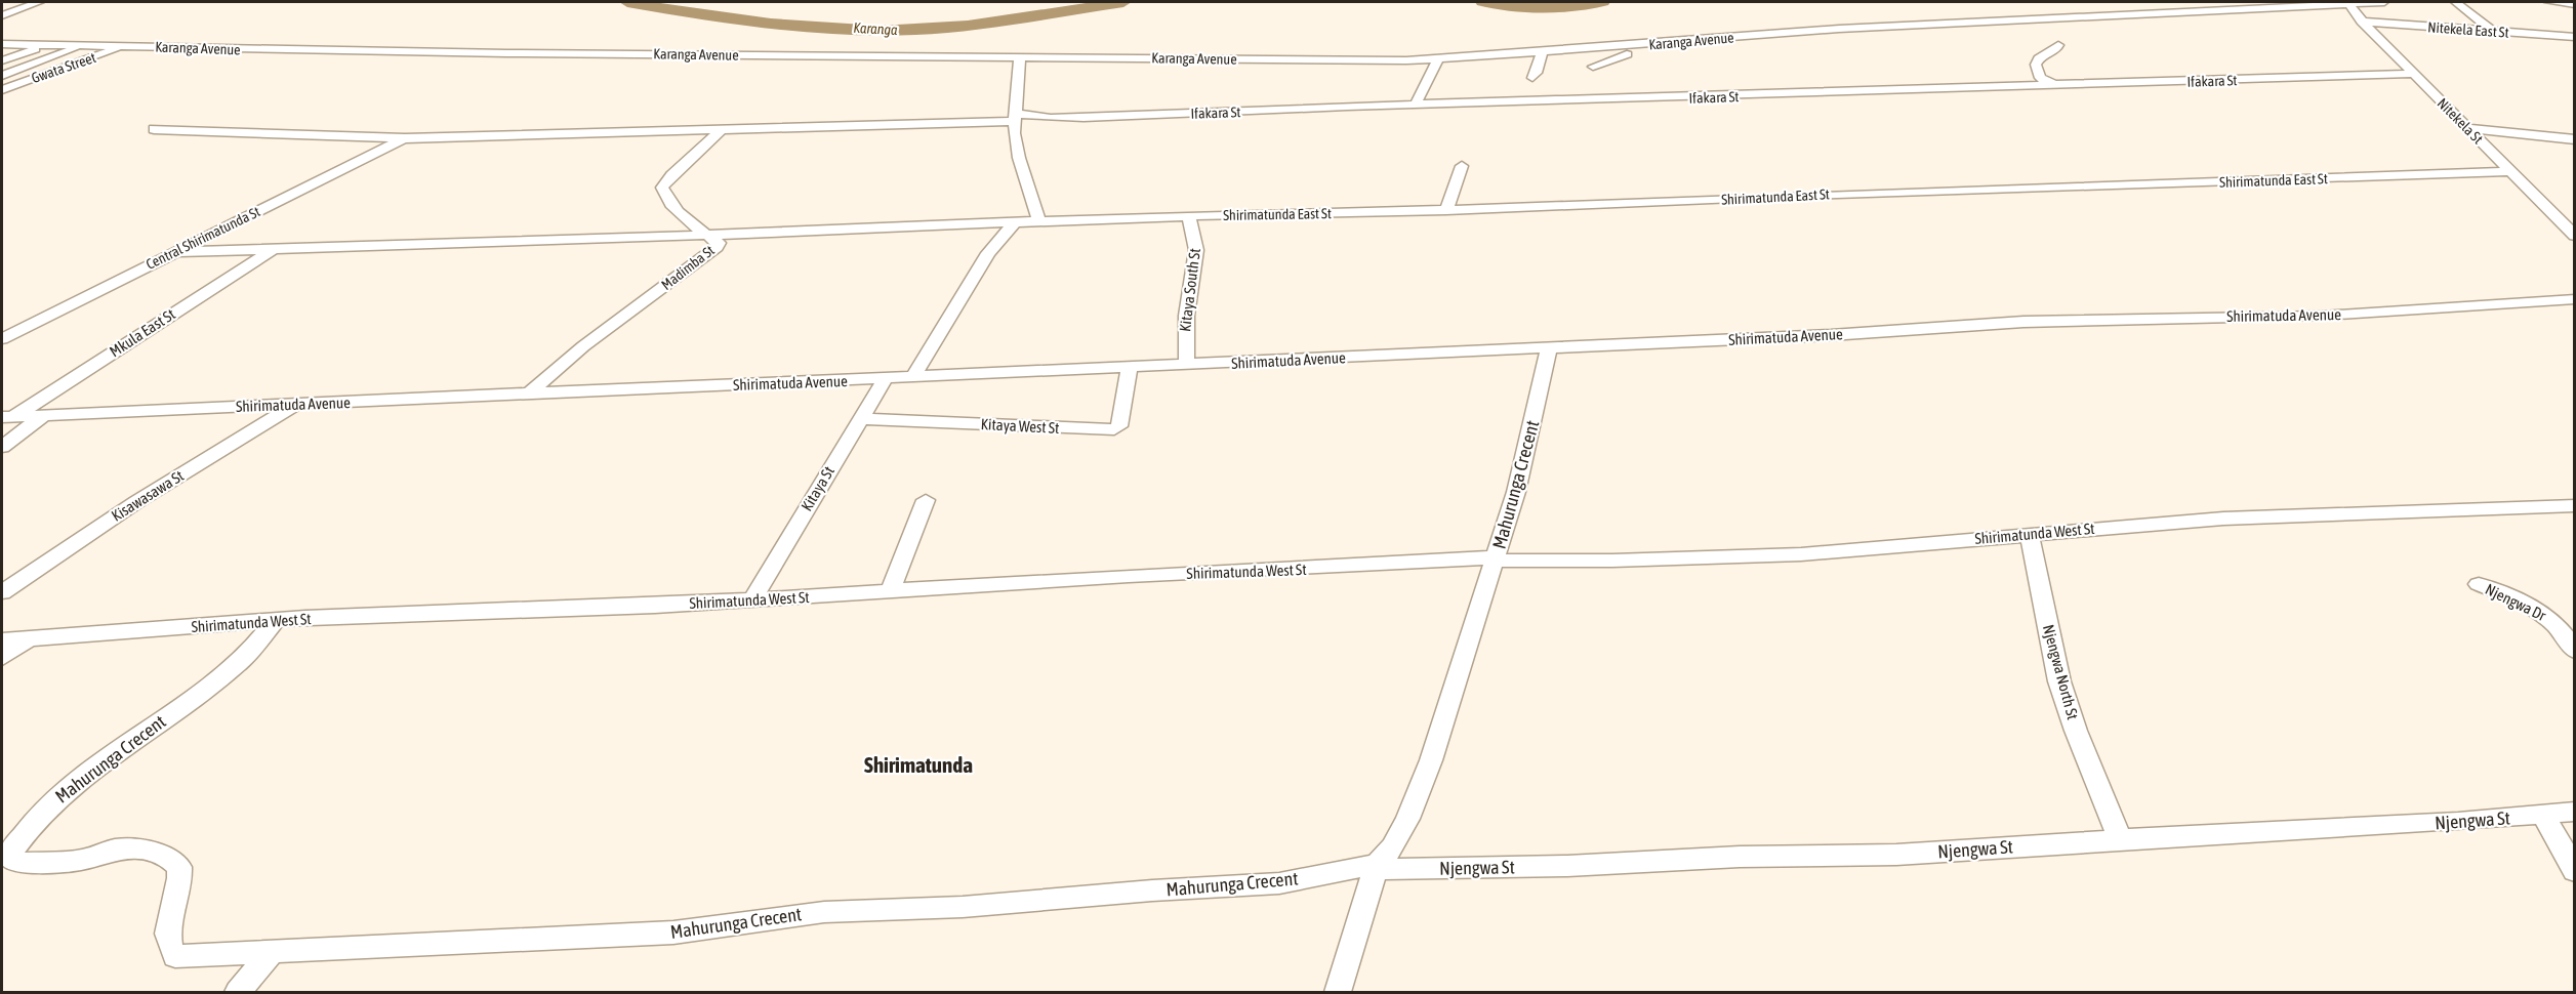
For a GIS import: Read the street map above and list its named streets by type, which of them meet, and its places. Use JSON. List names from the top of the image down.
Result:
{
  "streets": {
    "street": [
      "Nitekela East St",
      "Karanga Avenue",
      "Gwata Street",
      "Ifakara St",
      "Nitekela St",
      "Shirimatunda East St",
      "Central Shirimatunda St",
      "Madimba St",
      "Kitaya South St",
      "Shirimatuda Avenue",
      "Mkula East St",
      "Kitaya West St",
      "Mahurunga Crecent",
      "Kitaya St",
      "Kisawasawa St",
      "Shirimatunda West St",
      "Njengwa Dr",
      "Njengwa North St",
      "Njengwa St"
    ]
  },
  "crossings": [
    ["Nitekela East St", "Nitekela St"],
    ["Karanga Avenue", "Gwata Street"],
    ["Karanga Avenue", "Nitekela St"],
    ["Ifakara St", "Nitekela St"],
    ["Ifakara St", "Central Shirimatunda St"],
    ["Ifakara St", "Madimba St"],
    ["Nitekela St", "Shirimatunda East St"],
    ["Shirimatunda East St", "Central Shirimatunda St"],
    ["Shirimatunda East St", "Madimba St"],
    ["Shirimatunda East St", "Kitaya South St"],
    ["Shirimatunda East St", "Mkula East St"],
    ["Madimba St", "Shirimatuda Avenue"],
    ["Kitaya South St", "Shirimatuda Avenue"],
    ["Shirimatuda Avenue", "Mkula East St"],
    ["Shirimatuda Avenue", "Kitaya West St"],
    ["Shirimatuda Avenue", "Mahurunga Crecent"],
    ["Shirimatuda Avenue", "Kitaya St"],
    ["Shirimatuda Avenue", "Kisawasawa St"],
    ["Kitaya West St", "Kitaya St"],
    ["Mahurunga Crecent", "Shirimatunda West St"],
    ["Mahurunga Crecent", "Njengwa St"],
    ["Kitaya St", "Shirimatunda West St"],
    ["Shirimatunda West St", "Njengwa North St"],
    ["Njengwa North St", "Njengwa St"]
  ],
  "districts": ["Shirimatunda"],
  "water": ["Karanga"]
}
